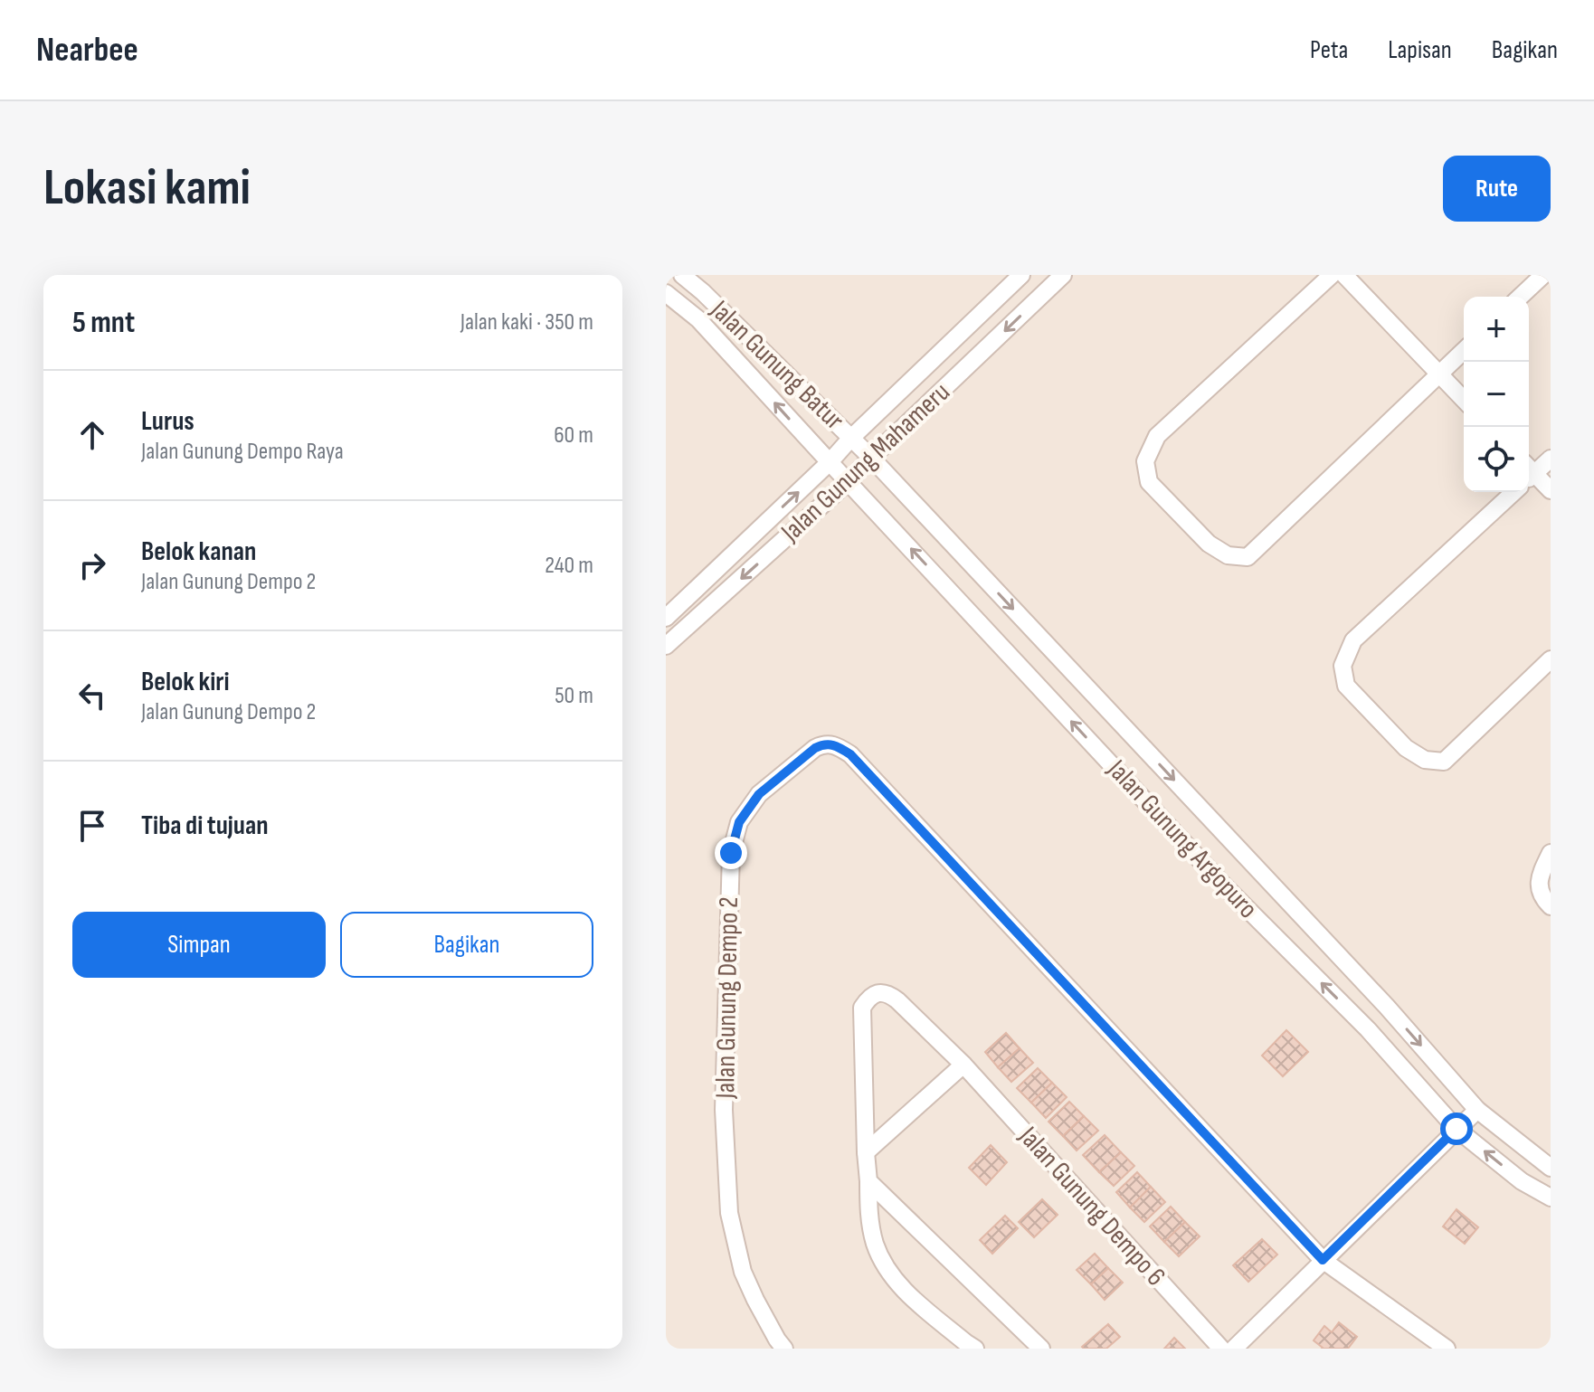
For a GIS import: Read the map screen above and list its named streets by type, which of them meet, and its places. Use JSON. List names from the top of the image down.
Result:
{
  "streets": {
    "street": [
      "Jalan Gunung Batur",
      "Jalan Gunung Mahameru",
      "Jalan Gunung Argopuro",
      "Jalan Gunung Dempo 2",
      "Jalan Gunung Dempo 6"
    ]
  },
  "crossings": [
    ["Jalan Gunung Batur", "Jalan Gunung Mahameru"],
    ["Jalan Gunung Batur", "Jalan Gunung Argopuro"],
    ["Jalan Gunung Mahameru", "Jalan Gunung Argopuro"]
  ],
  "page": {
    "header": "Nearbee",
    "nav": ["Peta", "Lapisan", "Bagikan"],
    "buttons": [
      "Rute",
      ["Simpan", "Bagikan"]
    ],
    "title": "Lokasi kami",
    "heading": ["5 mnt", "Jalan kaki · 350 m"],
    "map_buttons": ["+", "−"],
    "list": [
      ["Lurus", "Jalan Gunung Dempo Raya", "60 m"],
      ["Belok kanan", "Jalan Gunung Dempo 2", "240 m"],
      ["Belok kiri", "Jalan Gunung Dempo 2", "50 m"],
      "Tiba di tujuan"
    ]
  }
}
